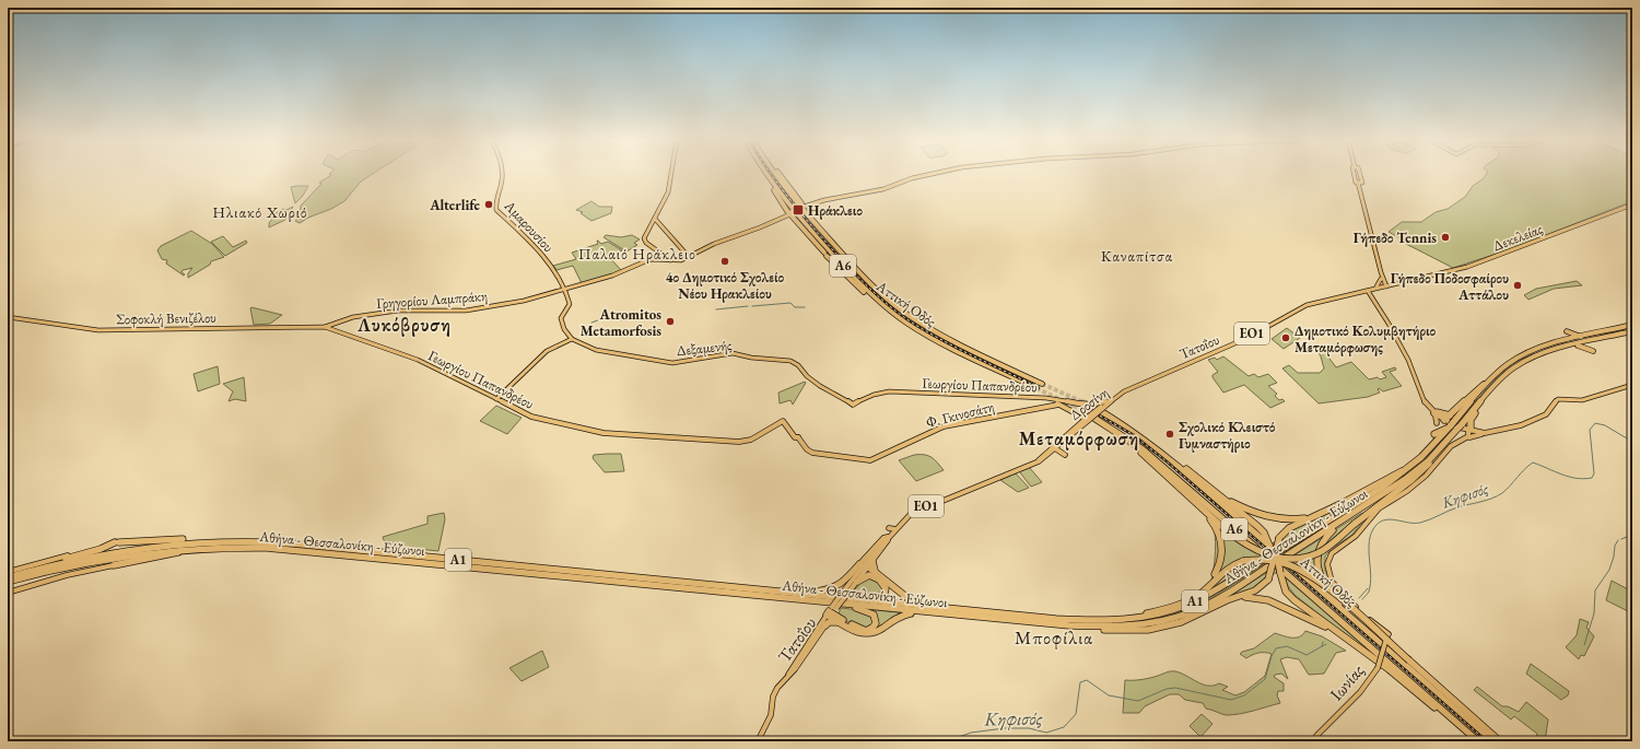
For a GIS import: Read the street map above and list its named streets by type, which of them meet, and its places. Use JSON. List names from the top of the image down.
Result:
{
  "streets": {
    "highway": [
      "Α6",
      "Αττική Οδός",
      "Αθήνα - Θεσσαλονίκη - Εύζωνοι",
      "Α1"
    ],
    "main road": [
      "Αμαρουσίου",
      "Δεκελείας",
      "Γρηγορίου Λαμπράκη",
      "Σοφοκλή Βενιζέλου",
      "ΕΟ1",
      "Τατοΐου",
      "Δεξαμενής",
      "Γεωργίου Παπανδρέου",
      "Δροσίνη",
      "Φ. Γκινοσάτη",
      "Ιωνίας"
    ]
  },
  "crossings": [
    ["Αμαρουσίου", "Γρηγορίου Λαμπράκη"],
    ["Δεκελείας", "Τατοΐου"],
    ["Γρηγορίου Λαμπράκη", "Σοφοκλή Βενιζέλου"],
    ["Γρηγορίου Λαμπράκη", "Γεωργίου Παπανδρέου"],
    ["Αττική Οδός", "Δροσίνη"],
    ["Σοφοκλή Βενιζέλου", "Γεωργίου Παπανδρέου"],
    ["Τατοΐου", "Δροσίνη"],
    ["Δεξαμενής", "Γεωργίου Παπανδρέου"],
    ["Γεωργίου Παπανδρέου", "Δροσίνη"],
    ["Γεωργίου Παπανδρέου", "Φ. Γκινοσάτη"]
  ],
  "districts": [
    "Ηλιακό Χωριό",
    "Παλαιό Ηράκλειο",
    "Καναπίτσα",
    "Λυκόβρυση",
    "Μεταμόρφωση",
    "Μποφίλια"
  ],
  "water": ["Κηφισός"],
  "places": {
    "other": [
      "Alterlife",
      "Γήπεδο Tennis",
      "4ο Δημοτικό Σχολείο Νέου Ηρακλείου",
      "Γήπεδο Ποδοσφαίρου Αττάλου",
      "Atromitos Metamorfosis",
      "Δημοτικό Κολυμβητήριο Μεταμόρφωσης",
      "Σχολικό Κλειστό Γυμναστήριο"
    ],
    "transit": ["Ηράκλειο"]
  }
}
